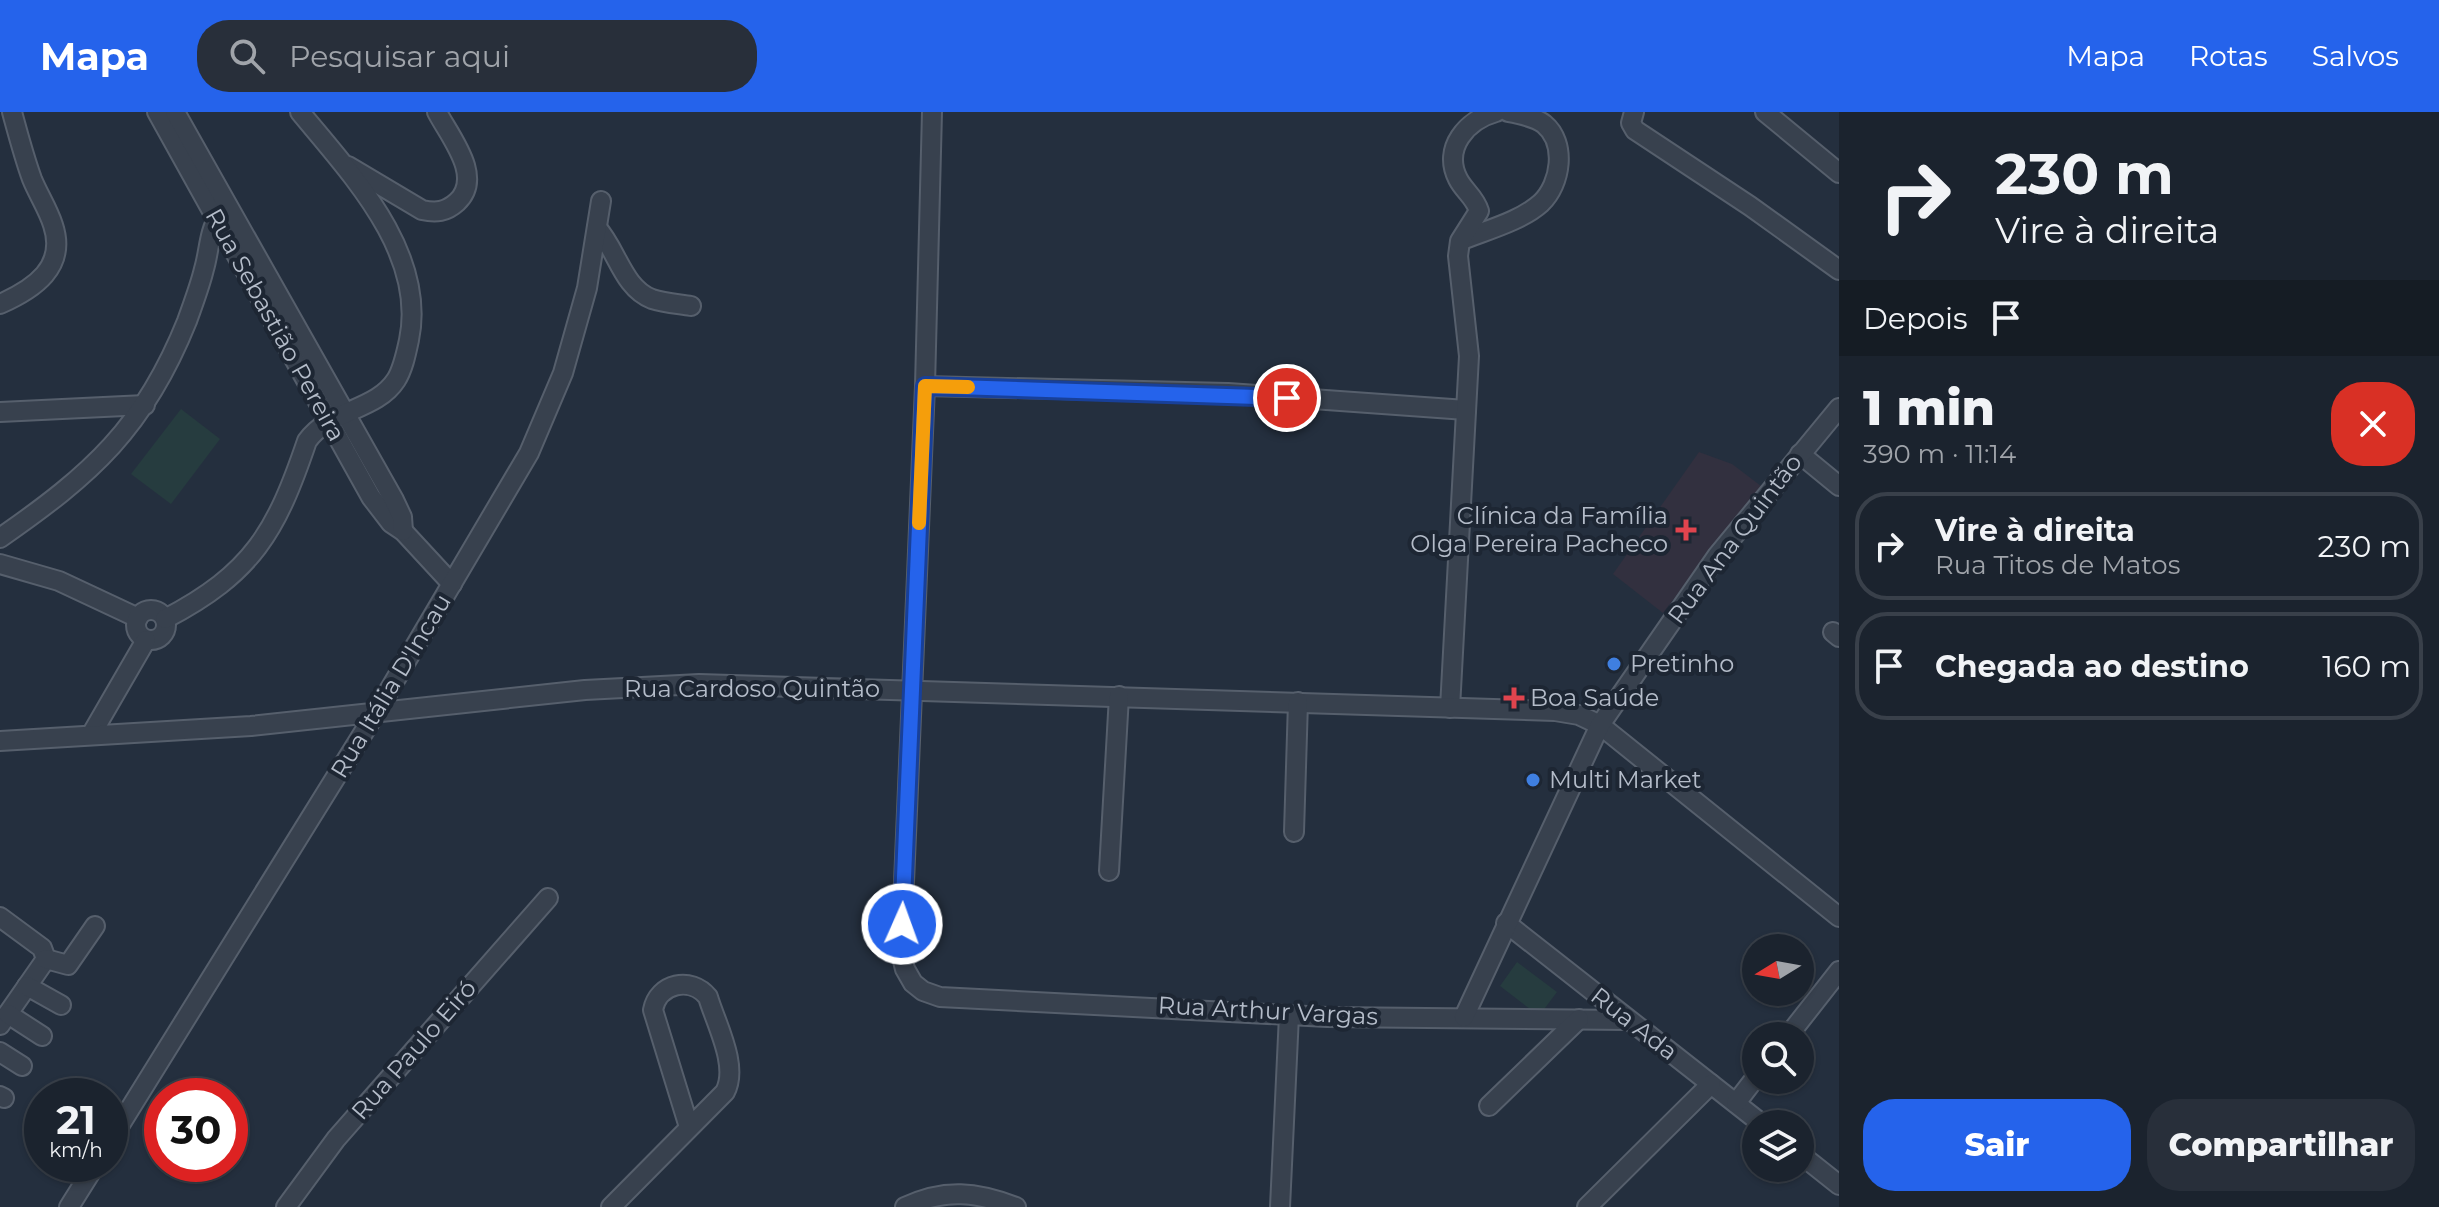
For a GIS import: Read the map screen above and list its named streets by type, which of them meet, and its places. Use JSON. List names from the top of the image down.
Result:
{
  "streets": {
    "street": [
      "Rua Sebastião Pereira",
      "Rua Ana Quintão",
      "Rua Itália D'Incau",
      "Rua Cardoso Quintão",
      "Rua Arthur Vargas",
      "Rua Ada",
      "Rua Paulo Eiró"
    ]
  },
  "crossings": [
    ["Rua Sebastião Pereira", "Rua Itália D'Incau"],
    ["Rua Ana Quintão", "Rua Cardoso Quintão"],
    ["Rua Ana Quintão", "Rua Arthur Vargas"],
    ["Rua Ana Quintão", "Rua Ada"],
    ["Rua Itália D'Incau", "Rua Cardoso Quintão"],
    ["Rua Cardoso Quintão", "Rua Arthur Vargas"],
    ["Rua Arthur Vargas", "Rua Ada"]
  ],
  "places": {
    "health": ["Clínica da Família Olga Pereira Pacheco", "Boa Saúde"],
    "other": ["Pretinho", "Multi Market"]
  },
  "north": "left",
  "page": {
    "header": "Mapa",
    "search": "Pesquisar aqui",
    "nav": ["Mapa", "Rotas", "Salvos"],
    "turn": ["230 m", "Vire à direita"],
    "then": "Depois",
    "heading": ["1 min", "390 m · 11:14"],
    "list": [
      {
        "name": "Vire à direita",
        "note": "Rua Titos de Matos",
        "value": "230 m"
      },
      {
        "name": "Chegada ao destino",
        "value": "160 m"
      }
    ],
    "speed": "21 km/h",
    "limit": "30",
    "buttons": ["Sair", "Compartilhar"]
  }
}
